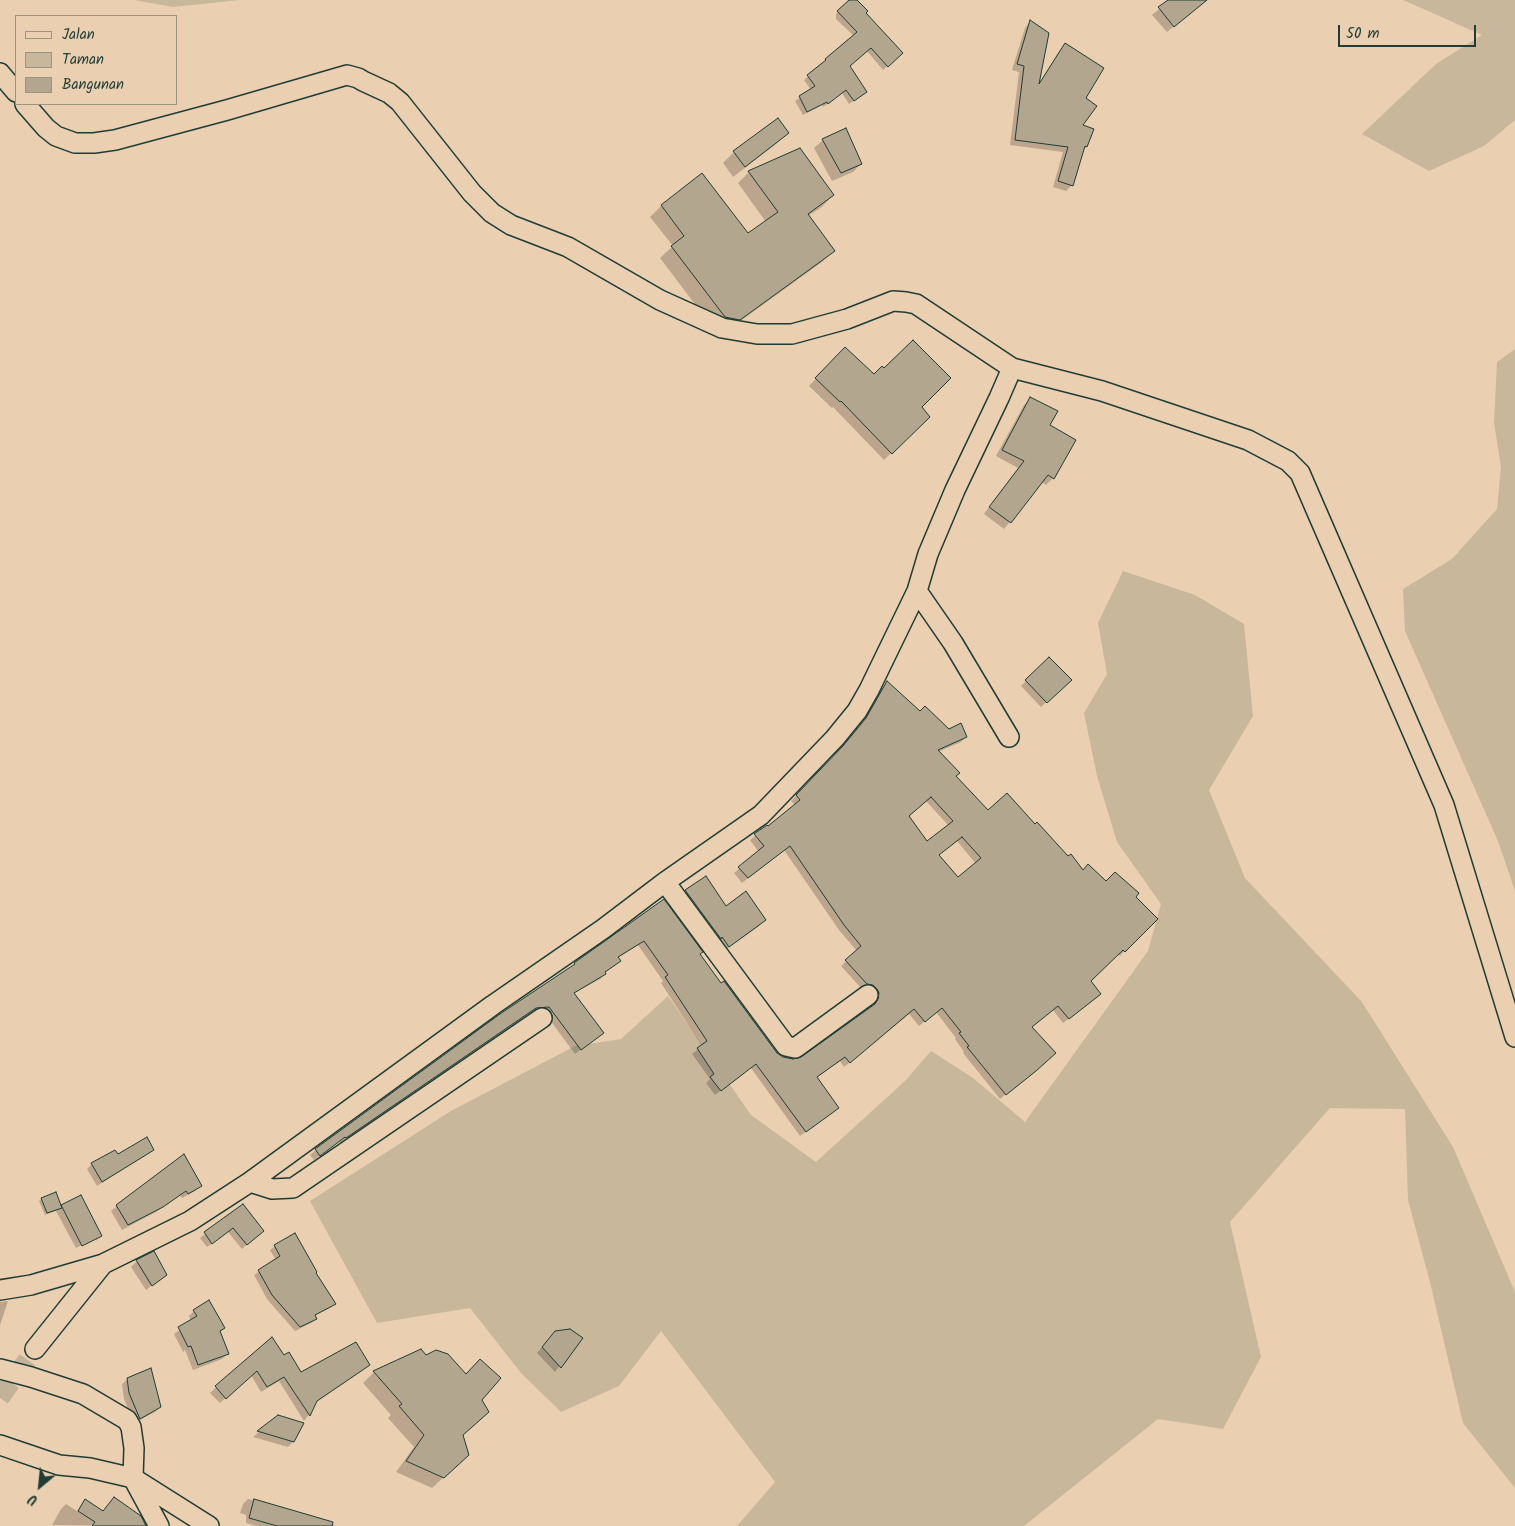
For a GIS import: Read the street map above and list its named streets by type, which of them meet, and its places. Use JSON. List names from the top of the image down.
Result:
{
  "legend": ["Jalan", "Taman", "Bangunan"],
  "scale_bar": "50 m",
  "north": "bottom left"
}
